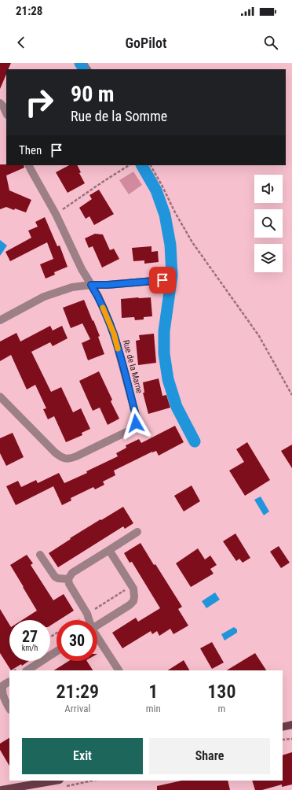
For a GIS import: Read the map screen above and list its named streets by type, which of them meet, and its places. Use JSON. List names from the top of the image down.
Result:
{
  "streets": {
    "street": ["Rue de la Marne"]
  },
  "page": {
    "status": "21:28",
    "header": "GoPilot",
    "turn": ["90 m", "Rue de la Somme"],
    "then": "Then",
    "speed": "27 km/h",
    "limit": "30",
    "eta": [
      "21:29",
      "Arrival",
      "1",
      "min",
      "130",
      "m"
    ],
    "buttons": ["Exit", "Share"]
  }
}
